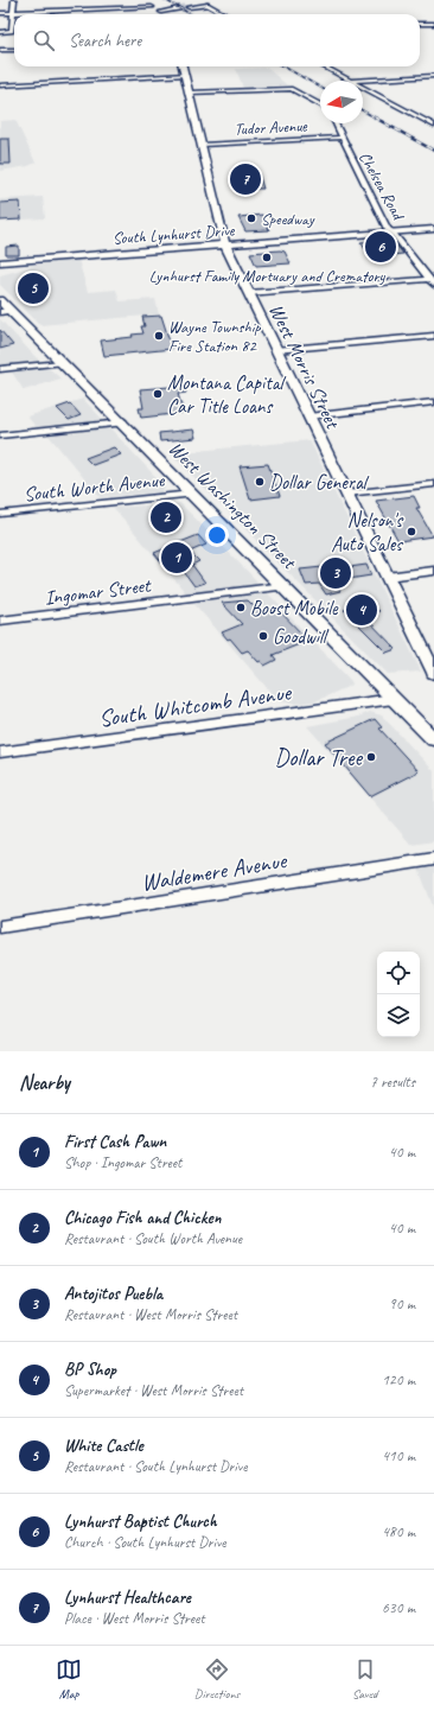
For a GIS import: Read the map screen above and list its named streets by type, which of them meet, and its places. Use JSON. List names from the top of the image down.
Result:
{
  "streets": {
    "main road": ["South Lynhurst Drive", "West Morris Street", "West Washington Street"],
    "street": [
      "Tudor Avenue",
      "Chelsea Road",
      "South Worth Avenue",
      "Ingomar Street",
      "South Whitcomb Avenue",
      "Waldemere Avenue"
    ]
  },
  "crossings": [
    ["Tudor Avenue", "Chelsea Road"],
    ["Tudor Avenue", "West Morris Street"],
    ["Chelsea Road", "South Lynhurst Drive"],
    ["South Lynhurst Drive", "West Morris Street"],
    ["South Worth Avenue", "West Washington Street"],
    ["West Washington Street", "Ingomar Street"],
    ["West Washington Street", "South Whitcomb Avenue"]
  ],
  "places": [
    "Speedway",
    "Lynhurst Family Mortuary and Crematory",
    "Wayne Township Fire Station 82",
    "Montana Capital Car Title Loans",
    "Dollar General",
    "Nelson's Auto Sales",
    "Boost Mobile",
    "Goodwill",
    "Dollar Tree"
  ],
  "north": "left",
  "page": {
    "search": "Search here",
    "pins": [
      "7",
      "6",
      "5",
      "2",
      "1",
      "3",
      "4"
    ],
    "heading": ["Nearby", "7 results"],
    "list": [
      {
        "mark": "1",
        "name": "First Cash Pawn",
        "note": "Shop · Ingomar Street",
        "value": "40 m"
      },
      {
        "mark": "2",
        "name": "Chicago Fish and Chicken",
        "note": "Restaurant · South Worth Avenue",
        "value": "40 m"
      },
      {
        "mark": "3",
        "name": "Antojitos Puebla",
        "note": "Restaurant · West Morris Street",
        "value": "90 m"
      },
      {
        "mark": "4",
        "name": "BP Shop",
        "note": "Supermarket · West Morris Street",
        "value": "120 m"
      },
      {
        "mark": "5",
        "name": "White Castle",
        "note": "Restaurant · South Lynhurst Drive",
        "value": "410 m"
      },
      {
        "mark": "6",
        "name": "Lynhurst Baptist Church",
        "note": "Church · South Lynhurst Drive",
        "value": "480 m"
      },
      {
        "mark": "7",
        "name": "Lynhurst Healthcare",
        "note": "Place · West Morris Street",
        "value": "630 m"
      }
    ],
    "nav": ["Map", "Directions", "Saved"]
  }
}
